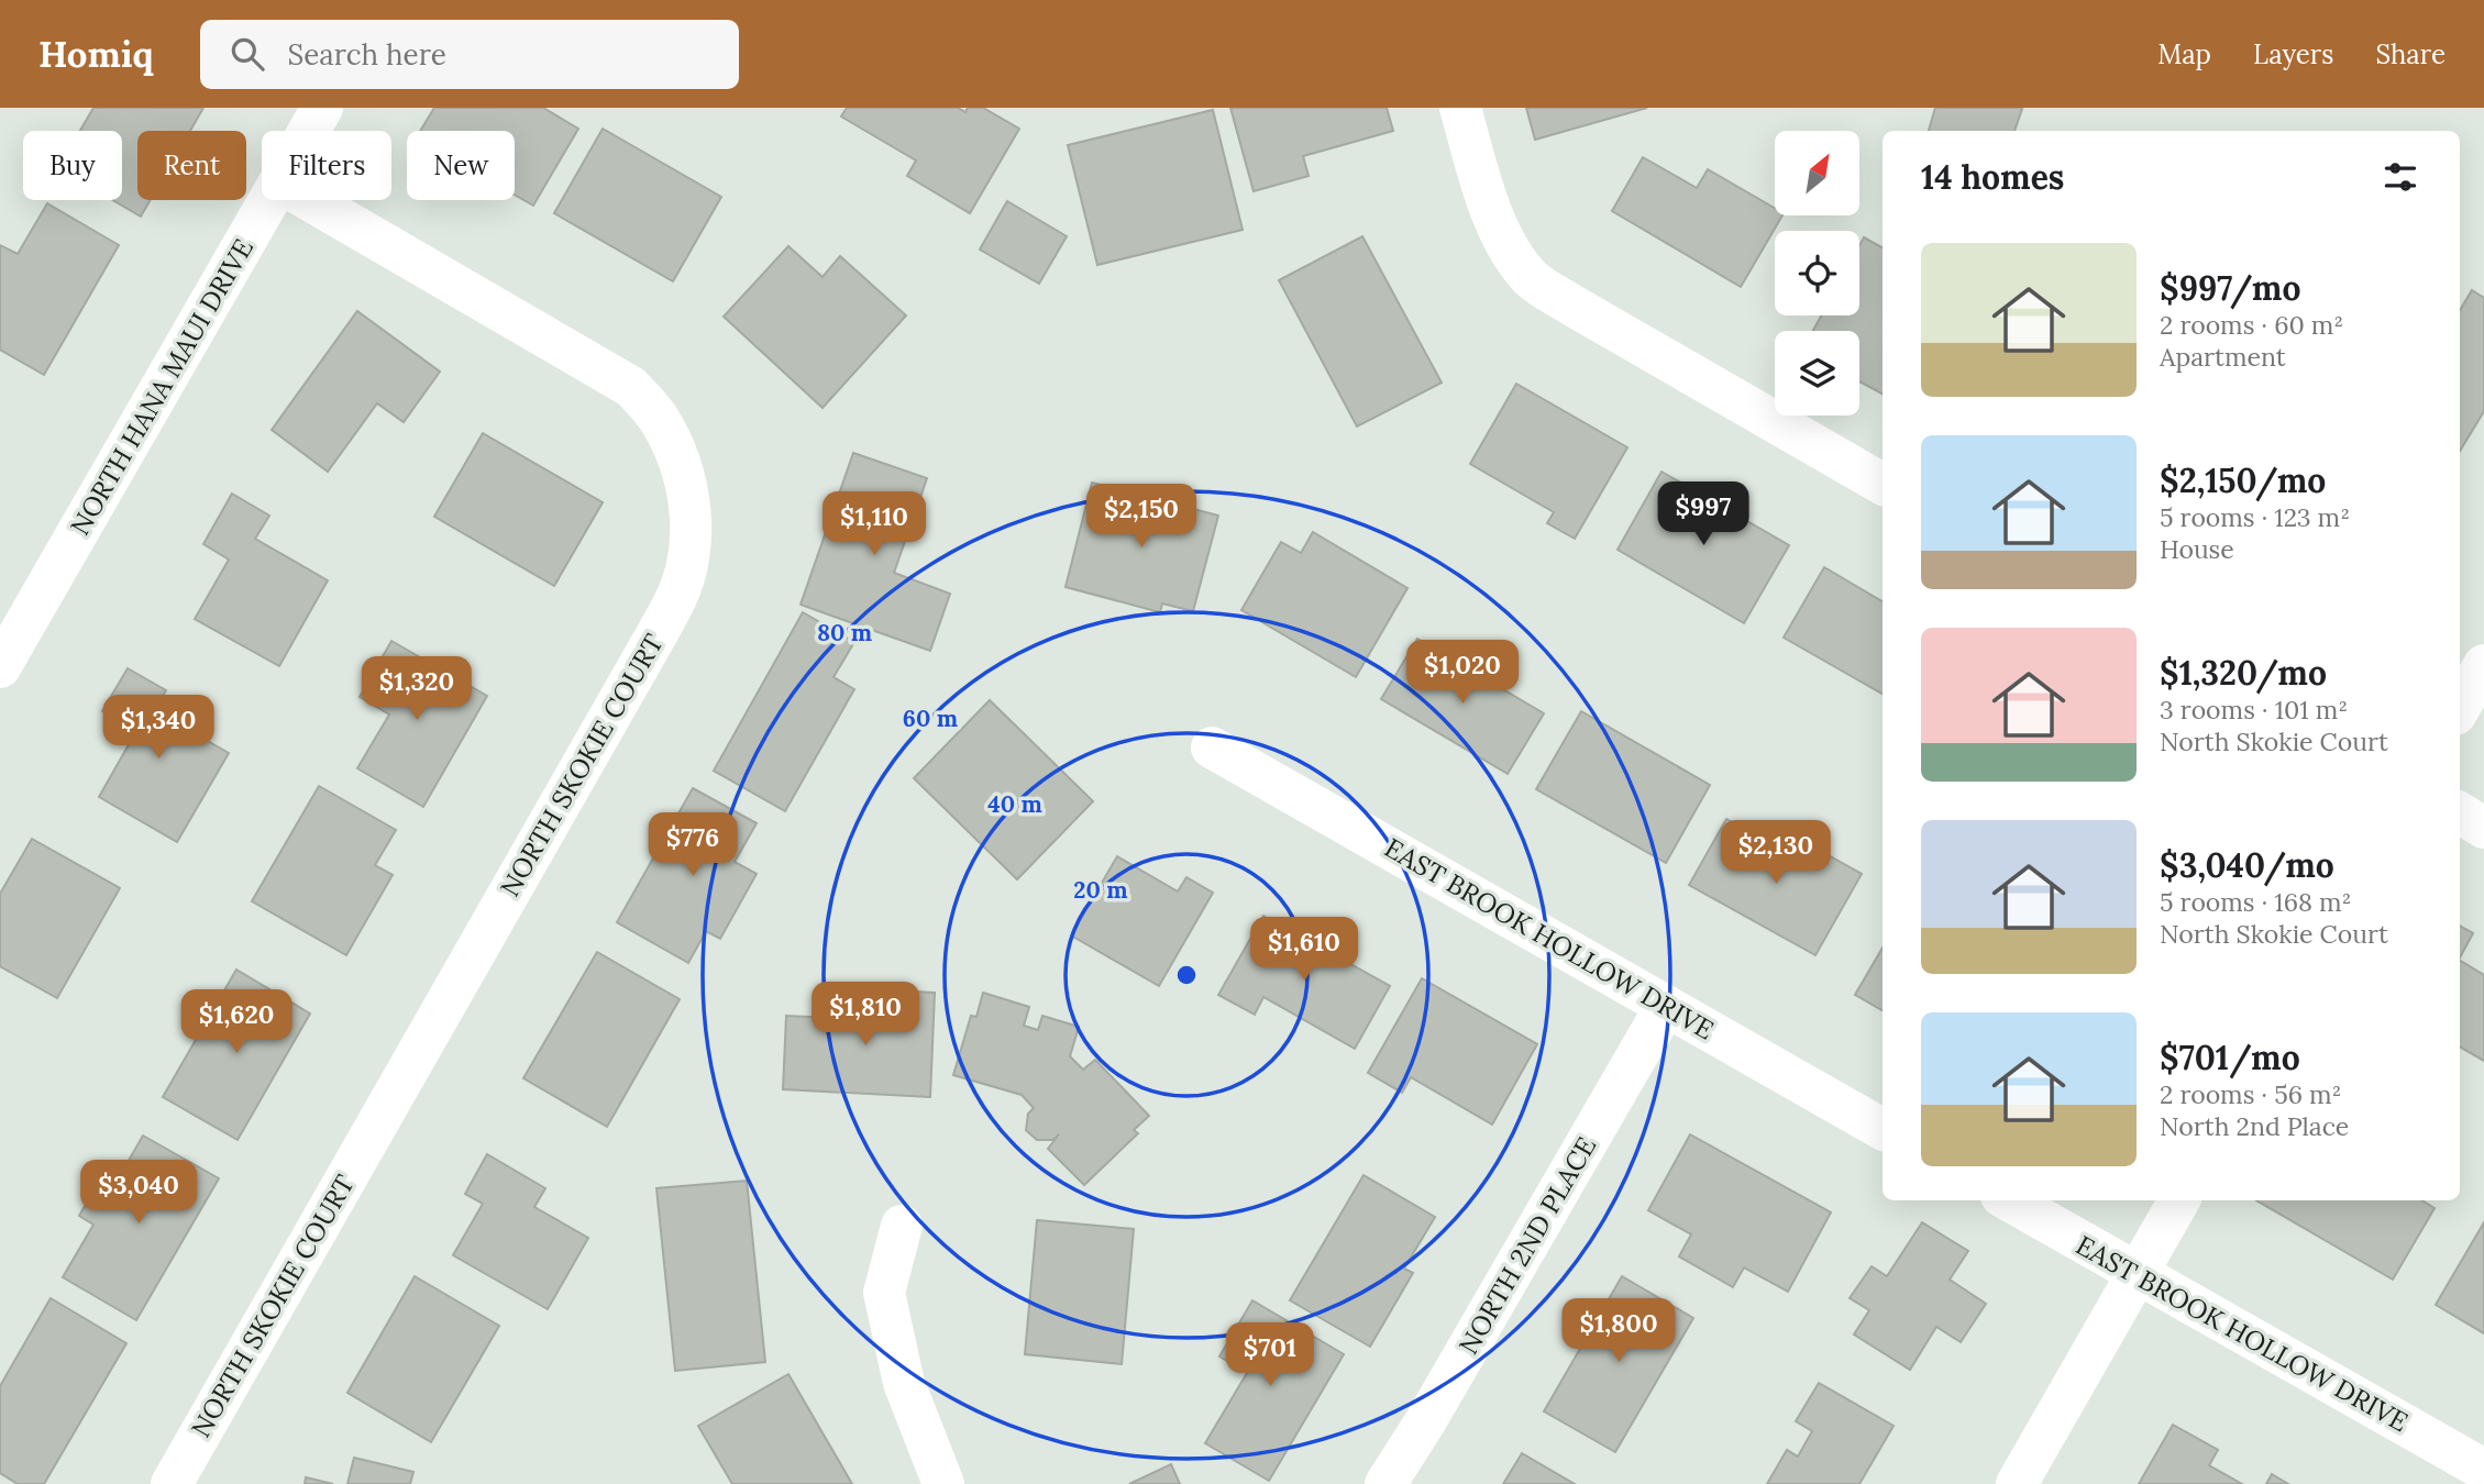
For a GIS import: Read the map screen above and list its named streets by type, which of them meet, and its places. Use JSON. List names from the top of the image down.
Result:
{
  "streets": {
    "street": [
      "NORTH HANA MAUI DRIVE",
      "NORTH SKOKIE COURT",
      "EAST BROOK HOLLOW DRIVE",
      "NORTH 2ND PLACE"
    ]
  },
  "crossings": [
    ["EAST BROOK HOLLOW DRIVE", "NORTH 2ND PLACE"]
  ],
  "north": "top right",
  "page": {
    "header": "Homiq",
    "search": "Search here",
    "nav": ["Map", "Layers", "Share"],
    "chip": [
      "Buy",
      "Rent",
      "Filters",
      "New"
    ],
    "heading": "14 homes",
    "list": [
      {
        "name": "$997/mo",
        "note": "2 rooms · 60 m² · Apartment"
      },
      {
        "name": "$2,150/mo",
        "note": "5 rooms · 123 m² · House"
      },
      {
        "name": "$1,320/mo",
        "note": "3 rooms · 101 m² · North Skokie Court"
      },
      {
        "name": "$3,040/mo",
        "note": "5 rooms · 168 m² · North Skokie Court"
      },
      {
        "name": "$701/mo",
        "note": "2 rooms · 56 m² · North 2nd Place"
      }
    ],
    "price": [
      "$997",
      "$2,150",
      "$1,110",
      "$1,020",
      "$1,320",
      "$1,340",
      "$776",
      "$2,130",
      "$1,610",
      "$1,810",
      "$1,620",
      "$3,040",
      "$1,800",
      "$701"
    ]
  },
  "rings": [
    "80 m",
    "60 m",
    "40 m",
    "20 m"
  ]
}
